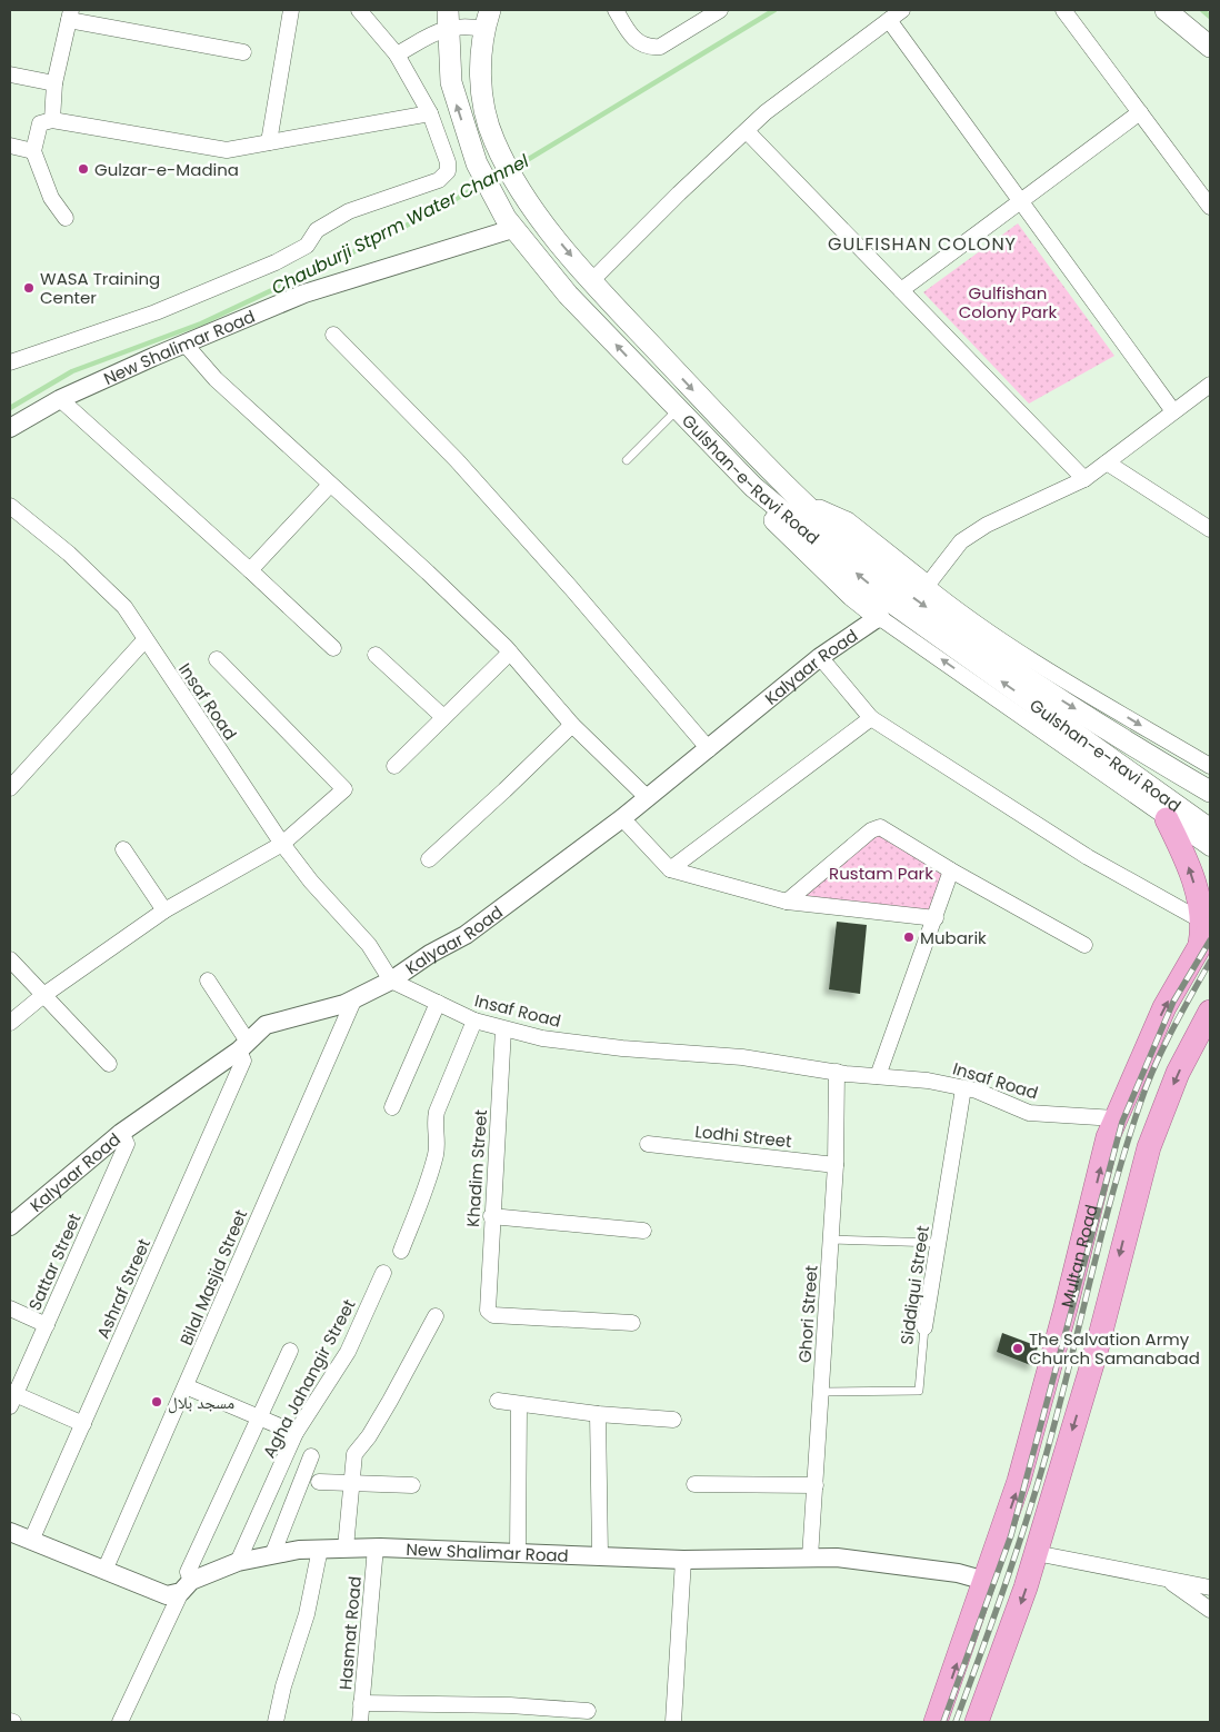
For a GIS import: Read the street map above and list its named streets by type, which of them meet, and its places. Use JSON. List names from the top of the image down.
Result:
{
  "streets": {
    "main road": ["Gulshan-e-Ravi Road", "Multan Road"],
    "street": [
      "New Shalimar Road",
      "Kalyaar Road",
      "Insaf Road",
      "Lodhi Street",
      "Khadim Street",
      "Sattar Street",
      "Bilal Masjid Street",
      "Siddiqui Street",
      "Ashraf Street",
      "Ghori Street",
      "Agha Jahangir Street",
      "Hasmat Road"
    ]
  },
  "crossings": [
    ["New Shalimar Road", "Gulshan-e-Ravi Road"],
    ["New Shalimar Road", "Multan Road"],
    ["New Shalimar Road", "Bilal Masjid Street"],
    ["New Shalimar Road", "Ashraf Street"],
    ["New Shalimar Road", "Ghori Street"],
    ["New Shalimar Road", "Agha Jahangir Street"],
    ["New Shalimar Road", "Hasmat Road"],
    ["Kalyaar Road", "Insaf Road"],
    ["Kalyaar Road", "Sattar Street"],
    ["Kalyaar Road", "Bilal Masjid Street"],
    ["Kalyaar Road", "Ashraf Street"],
    ["Insaf Road", "Khadim Street"],
    ["Insaf Road", "Multan Road"],
    ["Insaf Road", "Siddiqui Street"],
    ["Insaf Road", "Ghori Street"],
    ["Lodhi Street", "Ghori Street"],
    ["Siddiqui Street", "Ghori Street"]
  ],
  "districts": ["GULFISHAN COLONY"],
  "water": ["Chauburji Stprm Water Channel"],
  "parks": ["Gulfishan Colony Park", "Rustam Park"],
  "places": [
    "Gulzar-e-Madina",
    "WASA Training Center",
    "Mubarik",
    "The Salvation Army Church Samanabad",
    "مسجد بلال"
  ]
}
